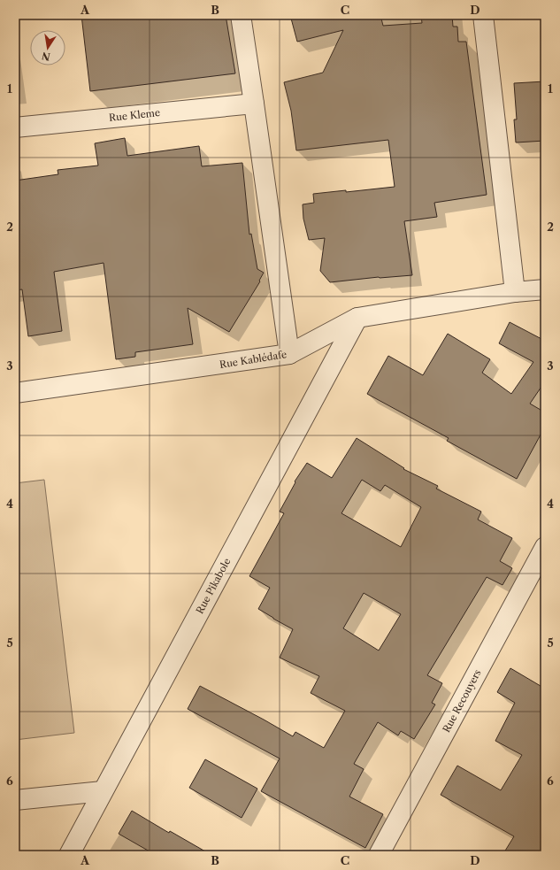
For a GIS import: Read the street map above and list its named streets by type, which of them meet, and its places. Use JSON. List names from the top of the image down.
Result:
{
  "streets": {
    "street": [
      "Rue Kleme",
      "Rue Kablédafe",
      "Rue Pikabole",
      "Rue Recouyers"
    ]
  },
  "crossings": [
    ["Rue Kablédafe", "Rue Pikabole"]
  ],
  "north": "bottom",
  "grid": {
    "columns": [
      "A",
      "B",
      "C",
      "D"
    ],
    "rows": [
      "1",
      "2",
      "3",
      "4",
      "5",
      "6"
    ]
  }
}
